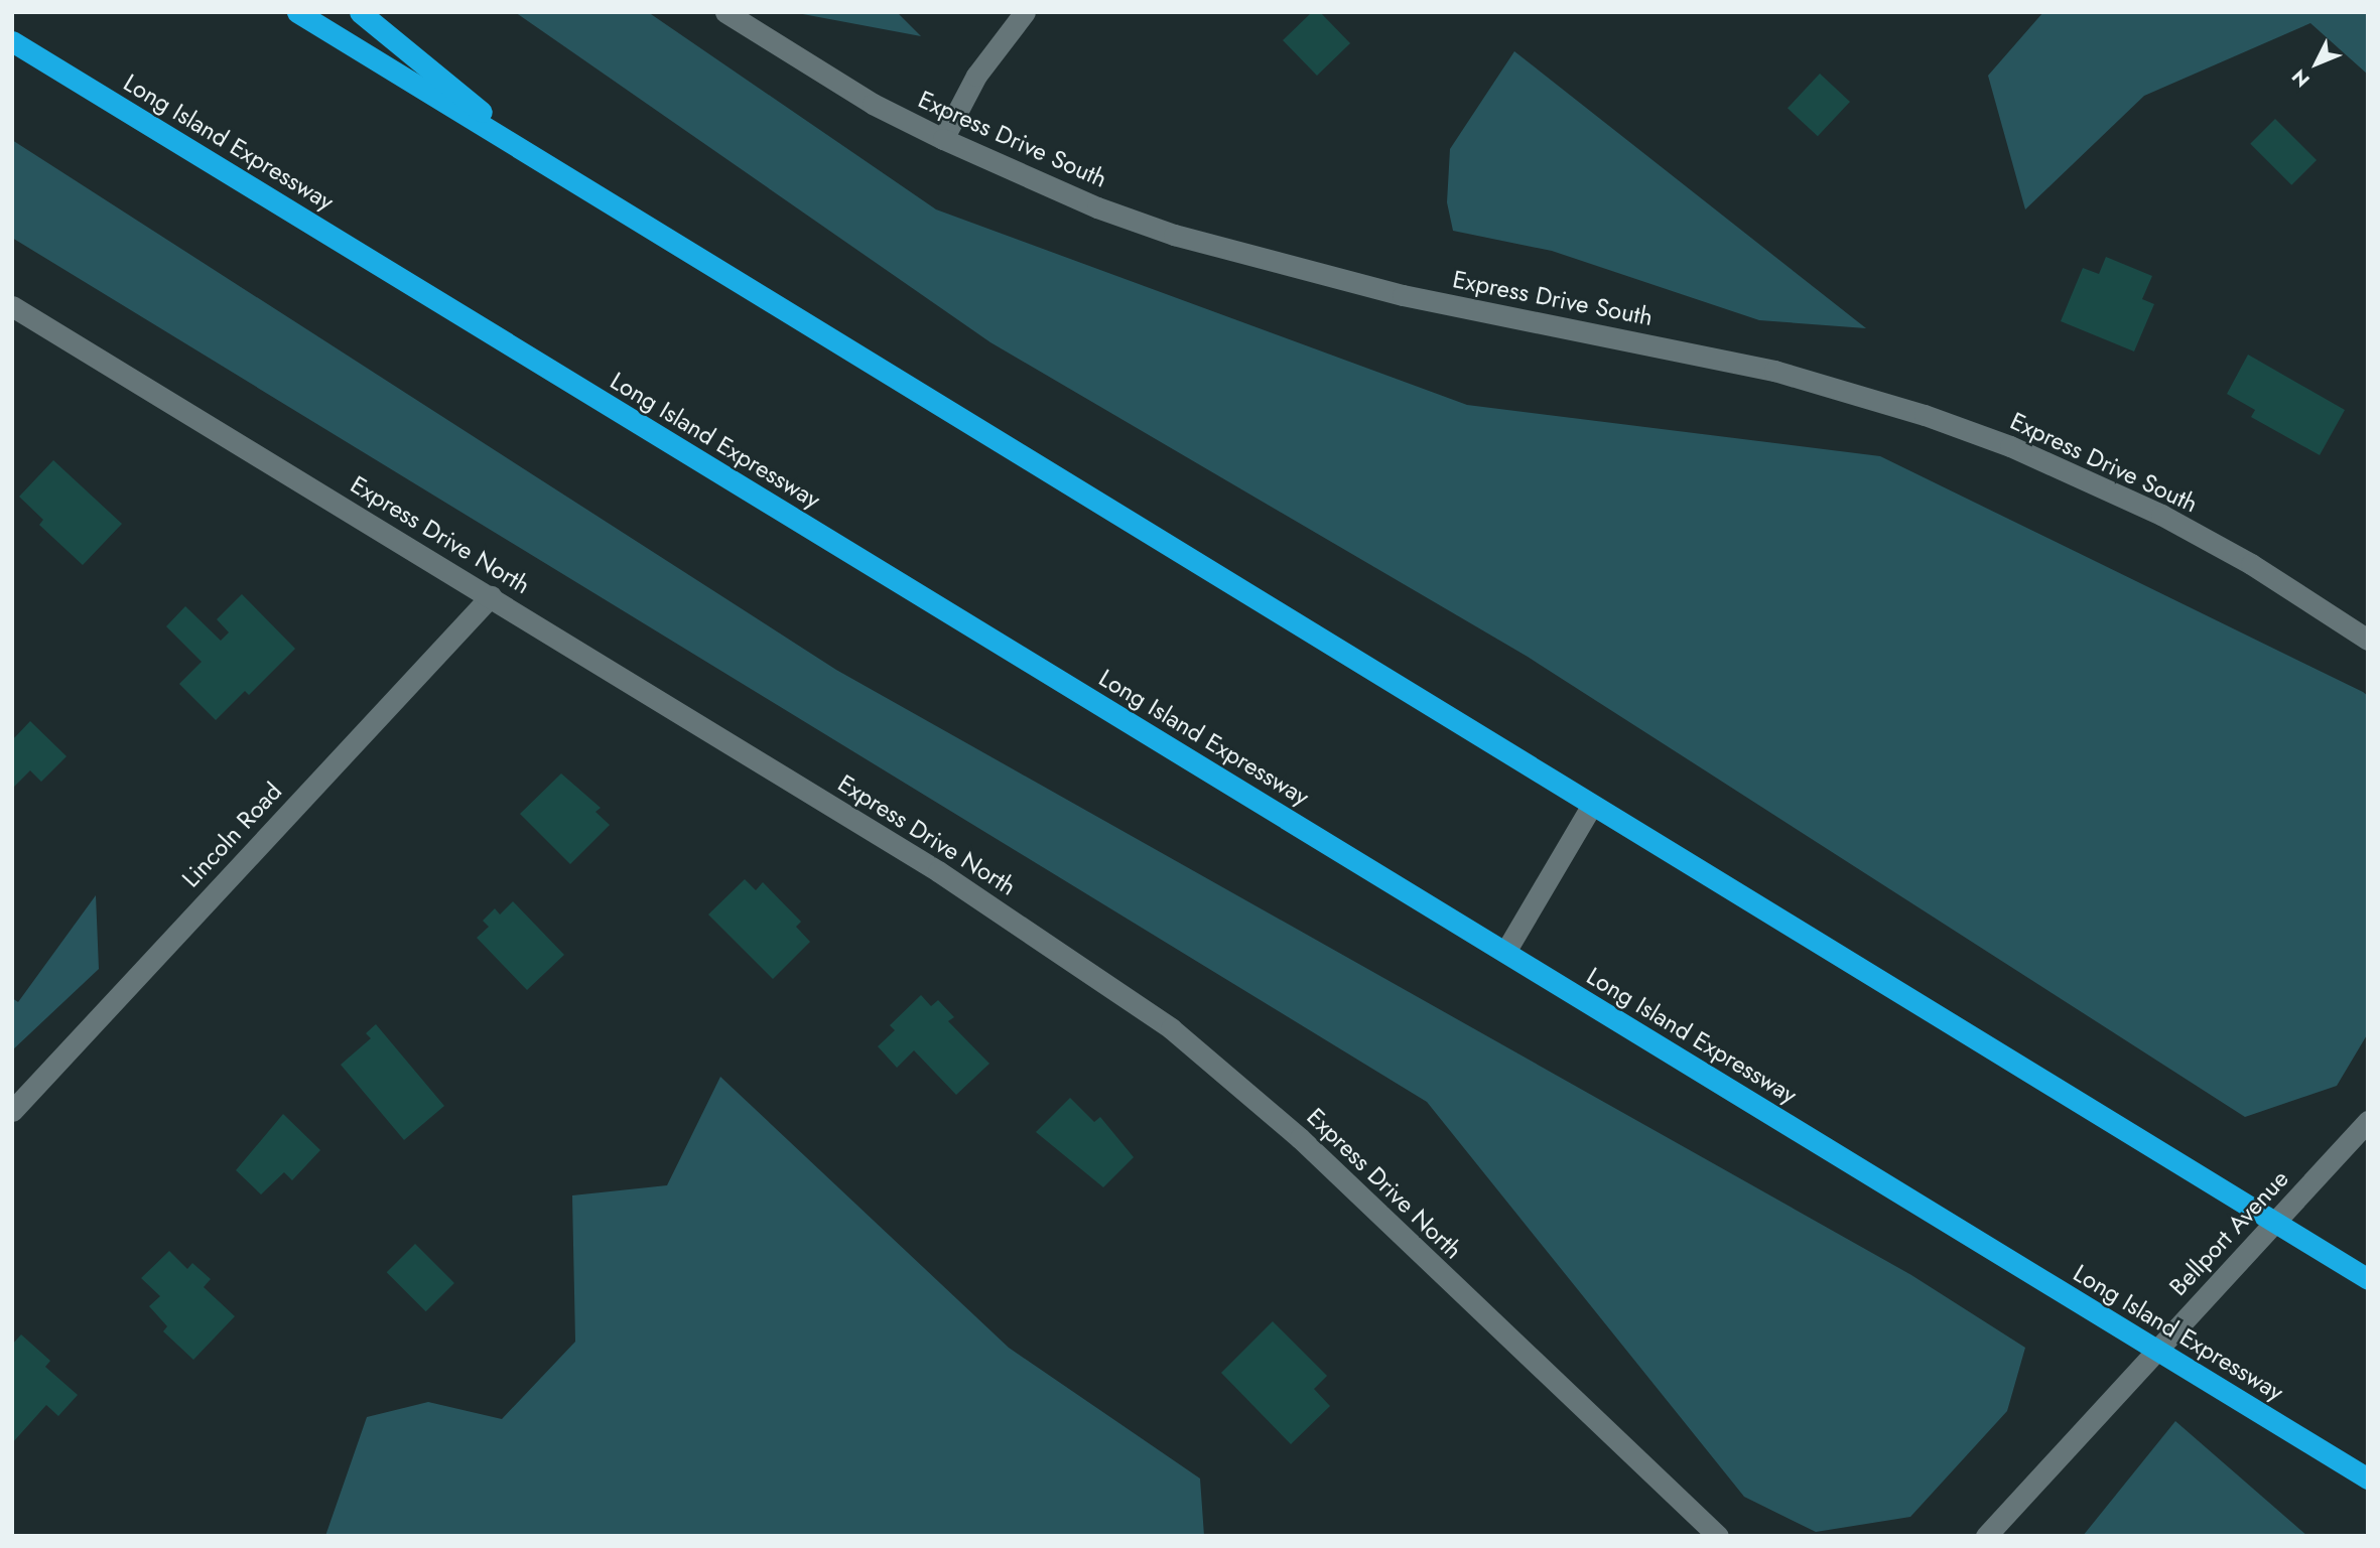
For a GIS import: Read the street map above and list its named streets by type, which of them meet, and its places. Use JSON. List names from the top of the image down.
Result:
{
  "streets": {
    "highway": ["Long Island Expressway"],
    "main road": [
      "Express Drive South",
      "Express Drive North",
      "Lincoln Road",
      "Bellport Avenue"
    ]
  },
  "crossings": [
    ["Express Drive North", "Lincoln Road"]
  ],
  "north": "bottom left"
}
